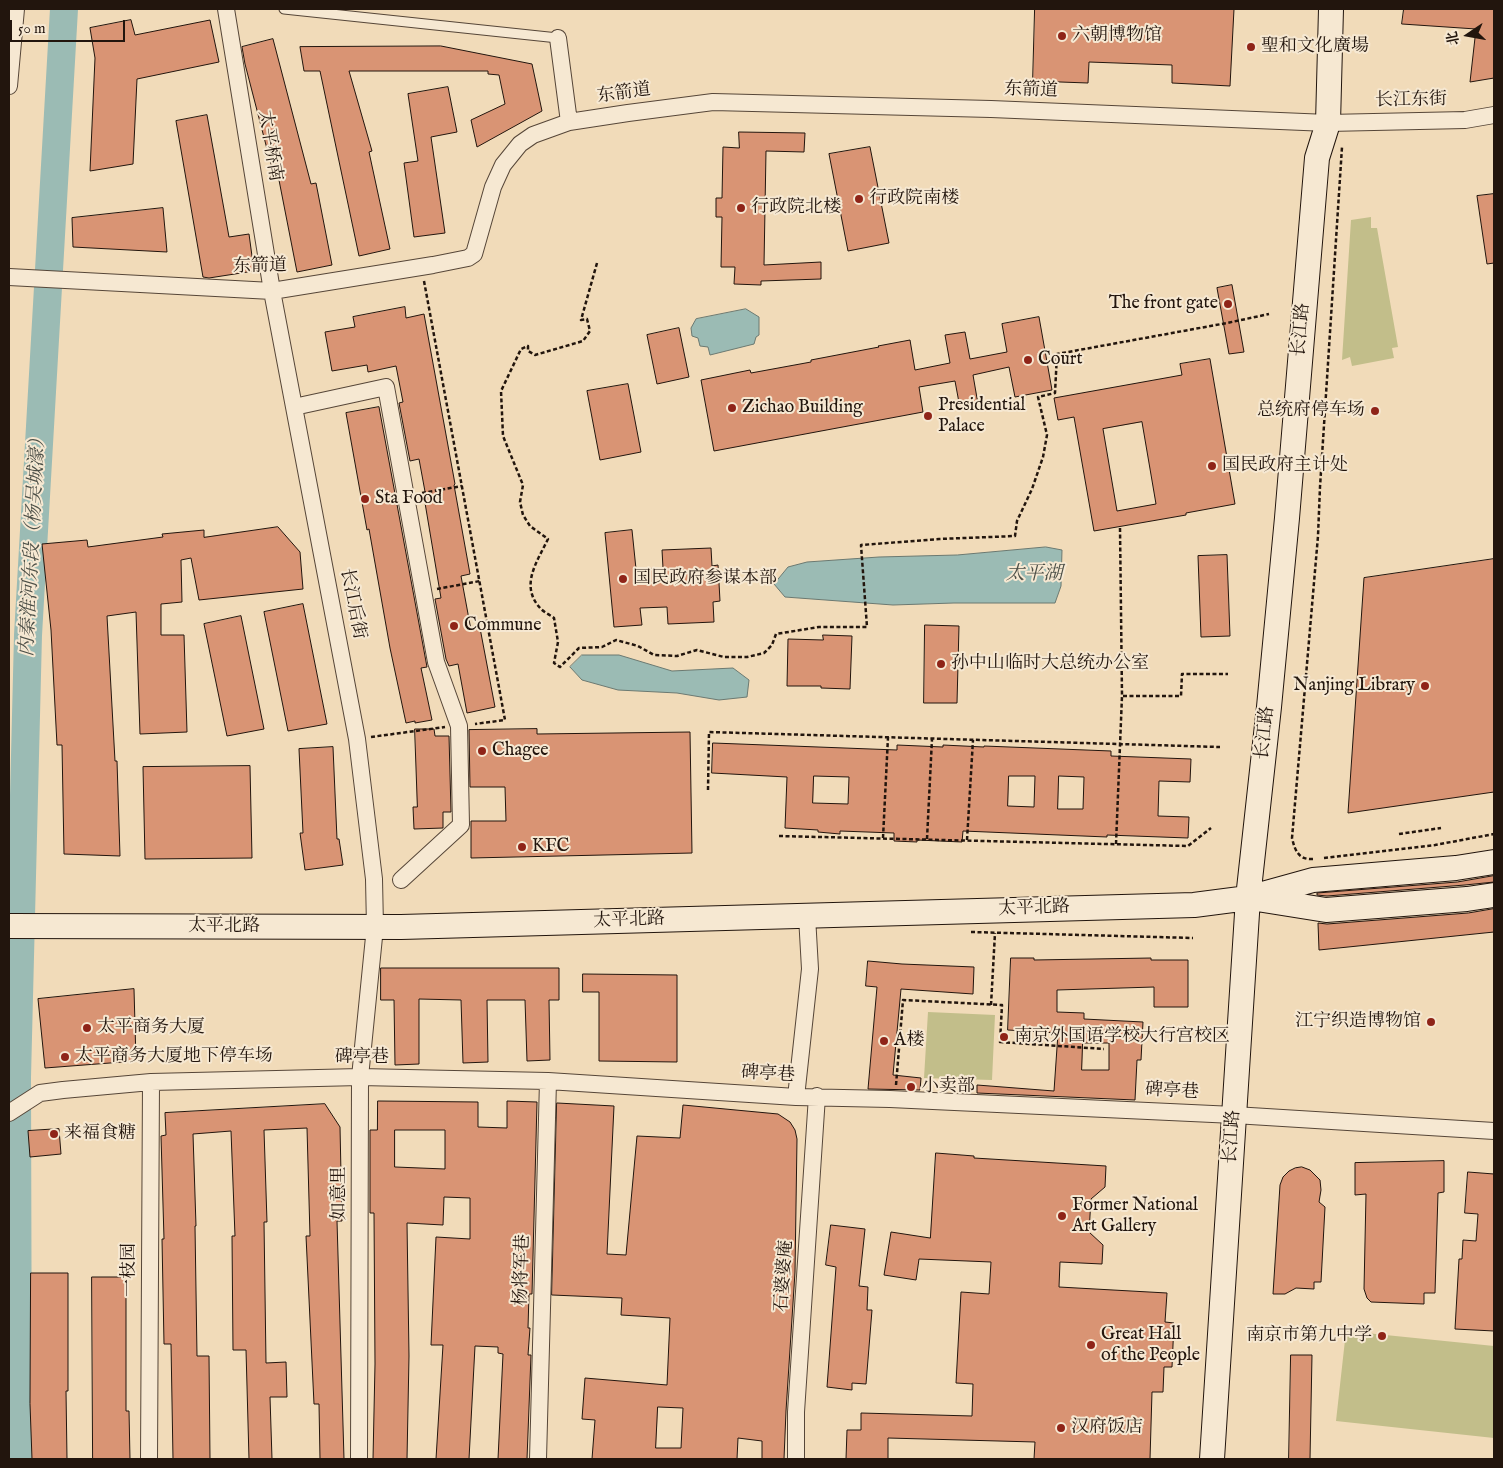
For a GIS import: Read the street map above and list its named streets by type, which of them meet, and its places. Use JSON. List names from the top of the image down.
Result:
{
  "streets": {
    "main road": ["长江路", "太平北路"],
    "street": [
      "东箭道",
      "长江东街",
      "太平桥南",
      "长江后街",
      "碑亭巷",
      "如意里",
      "一枝园",
      "杨将军巷",
      "石婆婆庵"
    ]
  },
  "crossings": [
    ["东箭道", "长江东街"],
    ["东箭道", "太平桥南"],
    ["东箭道", "长江路"],
    ["东箭道", "长江后街"],
    ["长江东街", "长江路"],
    ["太平桥南", "长江后街"],
    ["长江路", "太平北路"],
    ["长江路", "碑亭巷"],
    ["长江后街", "太平北路"],
    ["长江后街", "如意里"],
    ["太平北路", "如意里"],
    ["碑亭巷", "如意里"],
    ["碑亭巷", "一枝园"],
    ["碑亭巷", "杨将军巷"],
    ["碑亭巷", "石婆婆庵"]
  ],
  "water": ["内秦淮河东段（杨吴城濠）", "太平湖"],
  "places": [
    "六朝博物馆",
    "聖和文化廣場",
    "行政院南楼",
    "行政院北楼",
    "The front gate",
    "Court",
    "Zichao Building",
    "总统府停车场",
    "Presidential Palace",
    "国民政府主计处",
    "Sta Food",
    "国民政府参谋本部",
    "Commune",
    "孙中山临时大总统办公室",
    "Nanjing Library",
    "Chagee",
    "KFC",
    "江宁织造博物馆",
    "太平商务大厦",
    "南京外国语学校大行宫校区",
    "A楼",
    "太平商务大厦地下停车场",
    "小卖部",
    "来福食糖",
    "Former National Art Gallery",
    "南京市第九中学",
    "Great Hall of the People",
    "汉府饭店"
  ],
  "scale_bar": "50 m",
  "north": "left"
}
